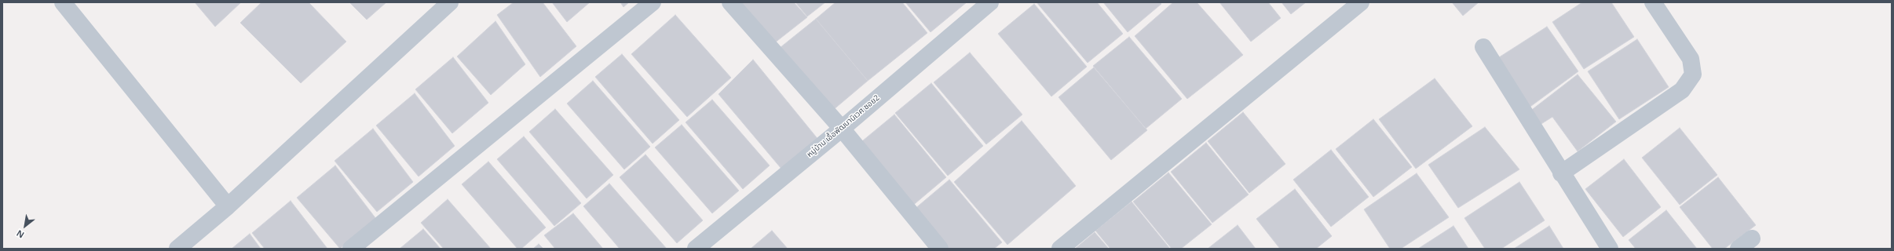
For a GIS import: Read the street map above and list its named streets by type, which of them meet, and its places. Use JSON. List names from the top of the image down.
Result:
{
  "streets": {
    "street": ["หมู่บ้าน เอื้อพัฒนานิเวศ ซอย2"]
  },
  "north": "bottom left"
}
